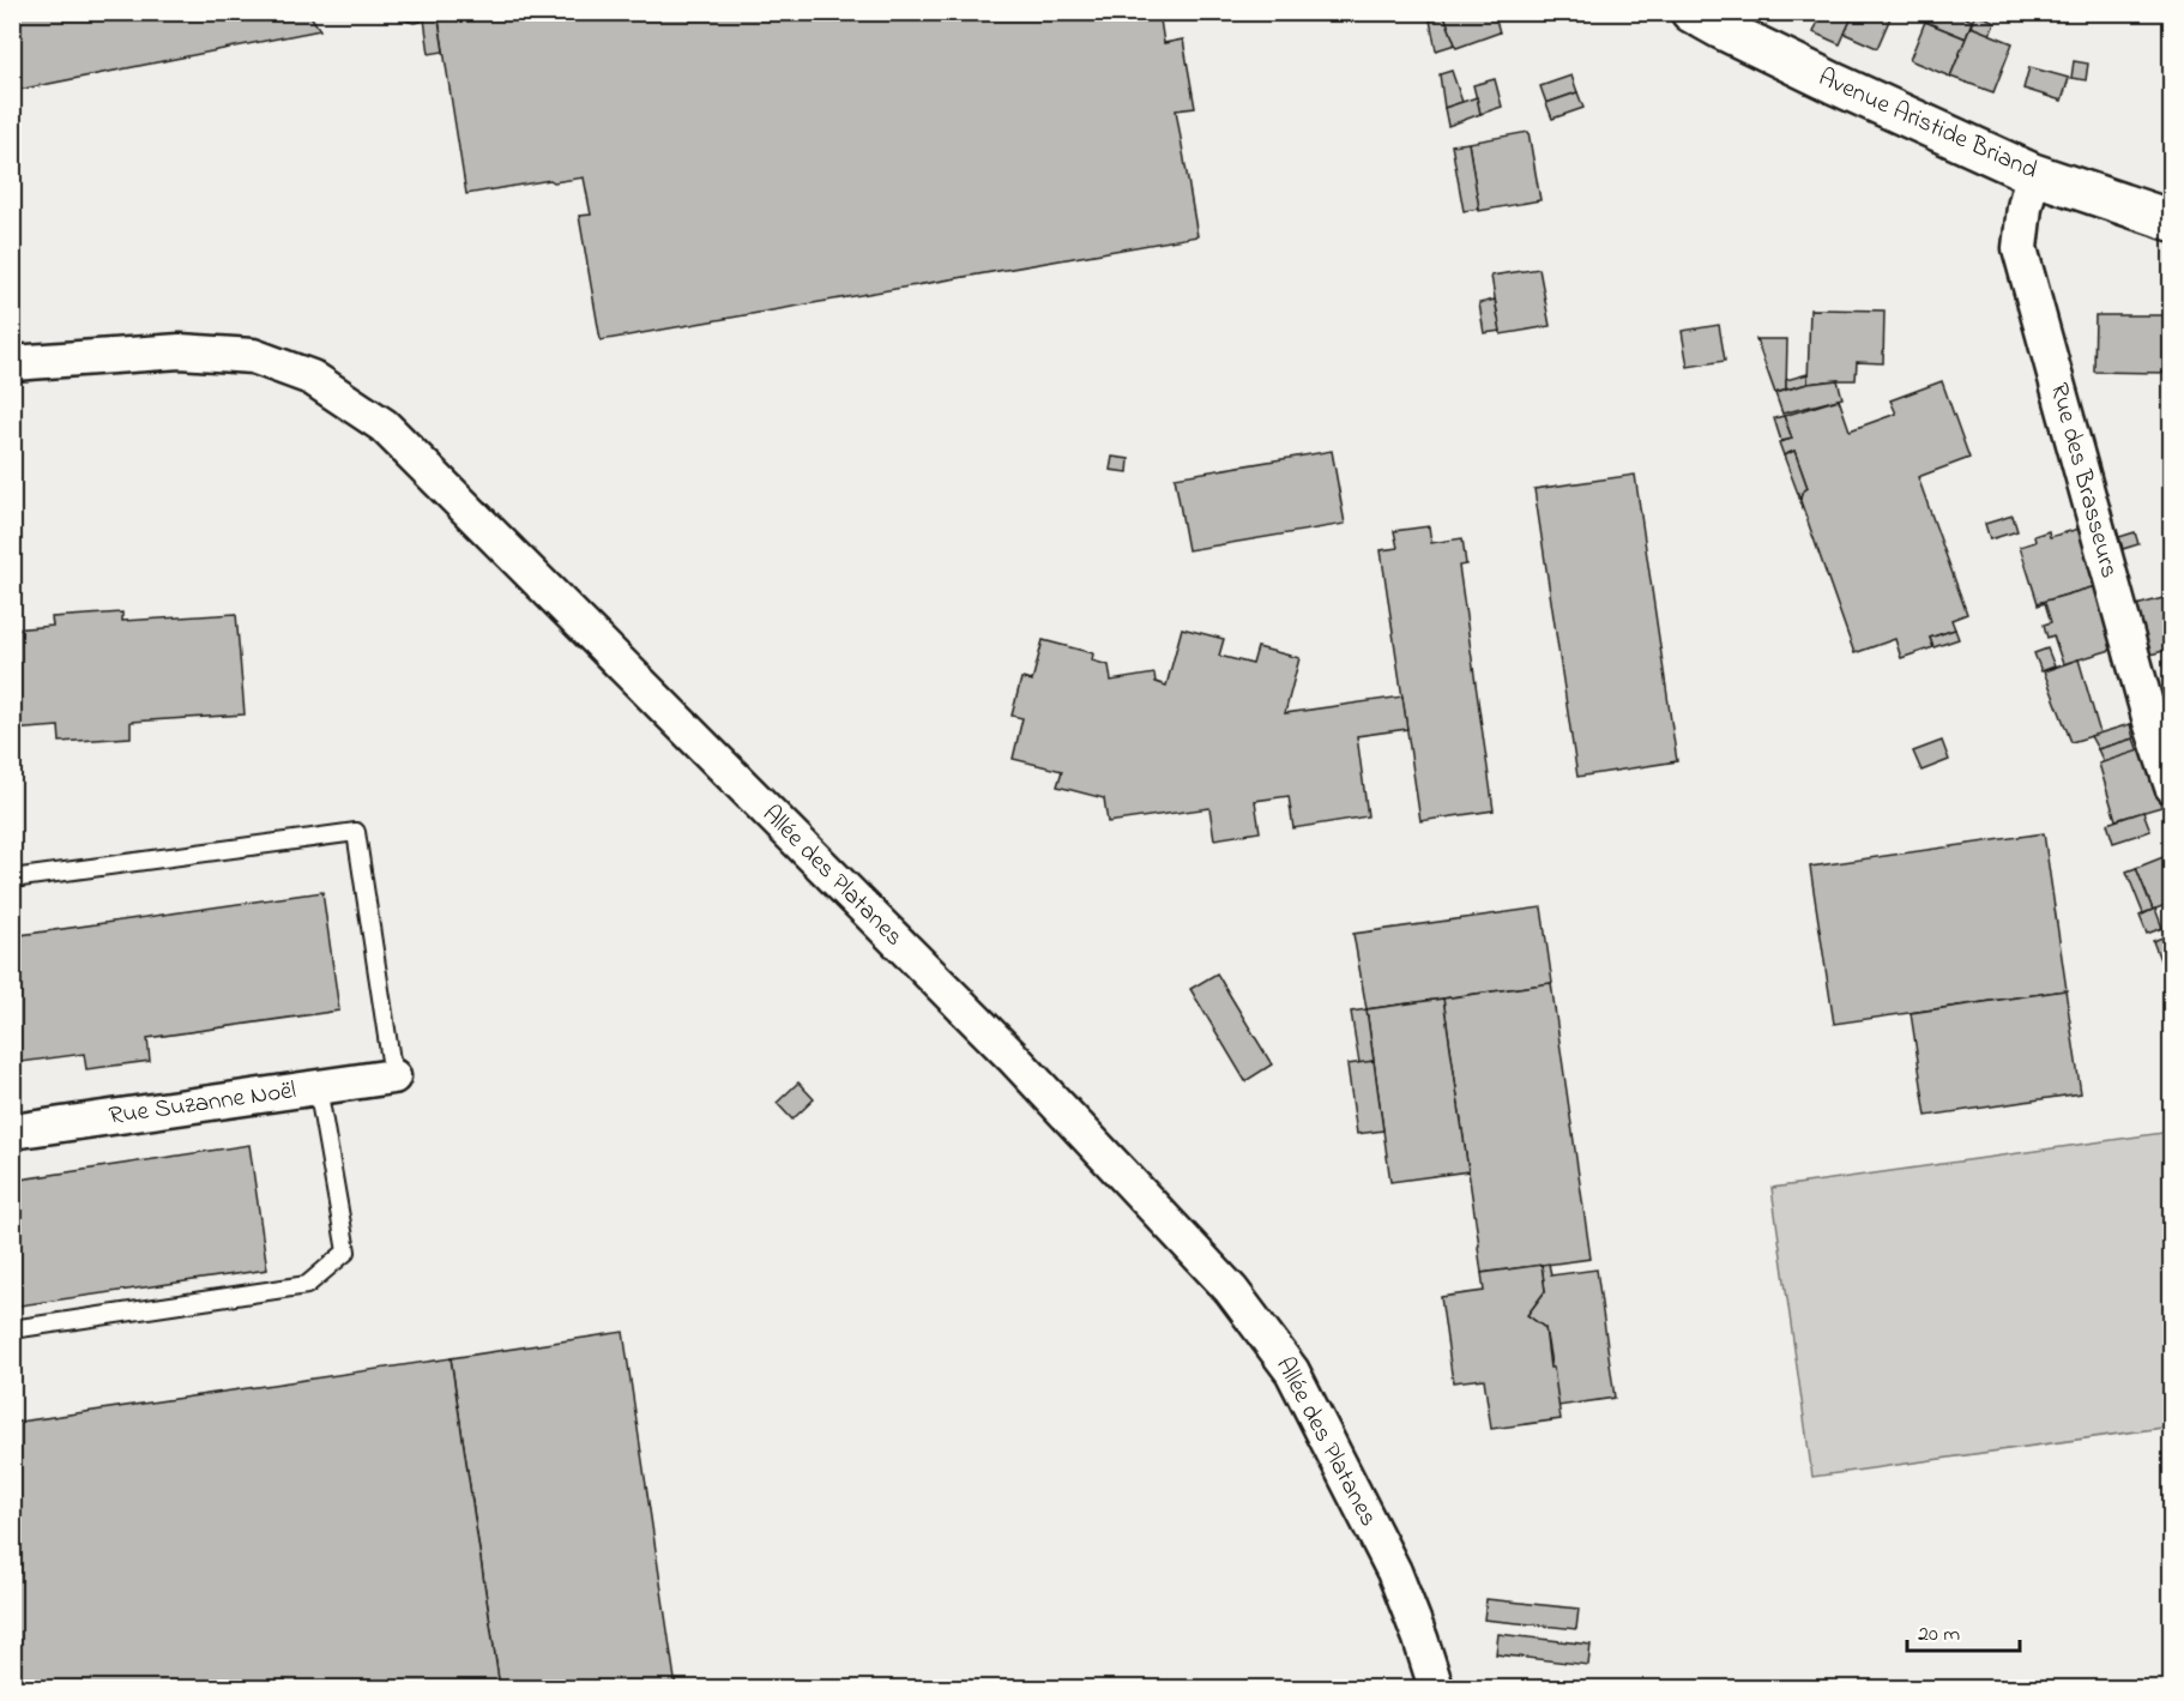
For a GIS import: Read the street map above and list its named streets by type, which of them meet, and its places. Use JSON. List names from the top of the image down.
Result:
{
  "streets": {
    "main road": ["Avenue Aristide Briand"],
    "street": ["Rue des Brasseurs", "Allée des Platanes", "Rue Suzanne Noël"]
  },
  "crossings": [
    ["Avenue Aristide Briand", "Rue des Brasseurs"]
  ],
  "scale_bar": "20 m"
}
